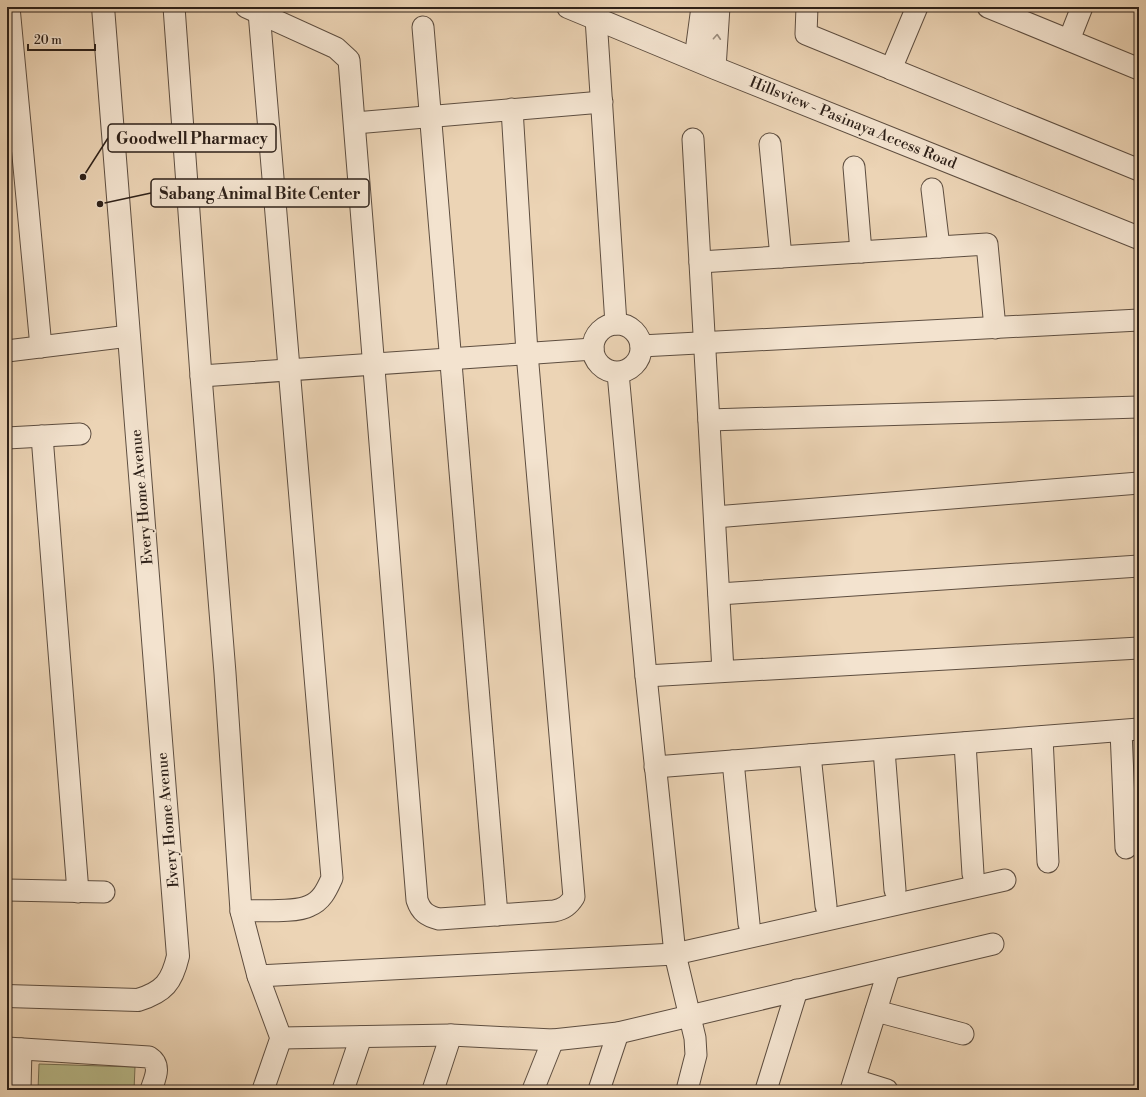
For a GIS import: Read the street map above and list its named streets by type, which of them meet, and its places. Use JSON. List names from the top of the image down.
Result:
{
  "streets": {
    "street": ["Hillsview - Pasinaya Access Road", "Every Home Avenue"]
  },
  "places": ["Goodwell Pharmacy", "Sabang Animal Bite Center"],
  "scale_bar": "20 m"
}
